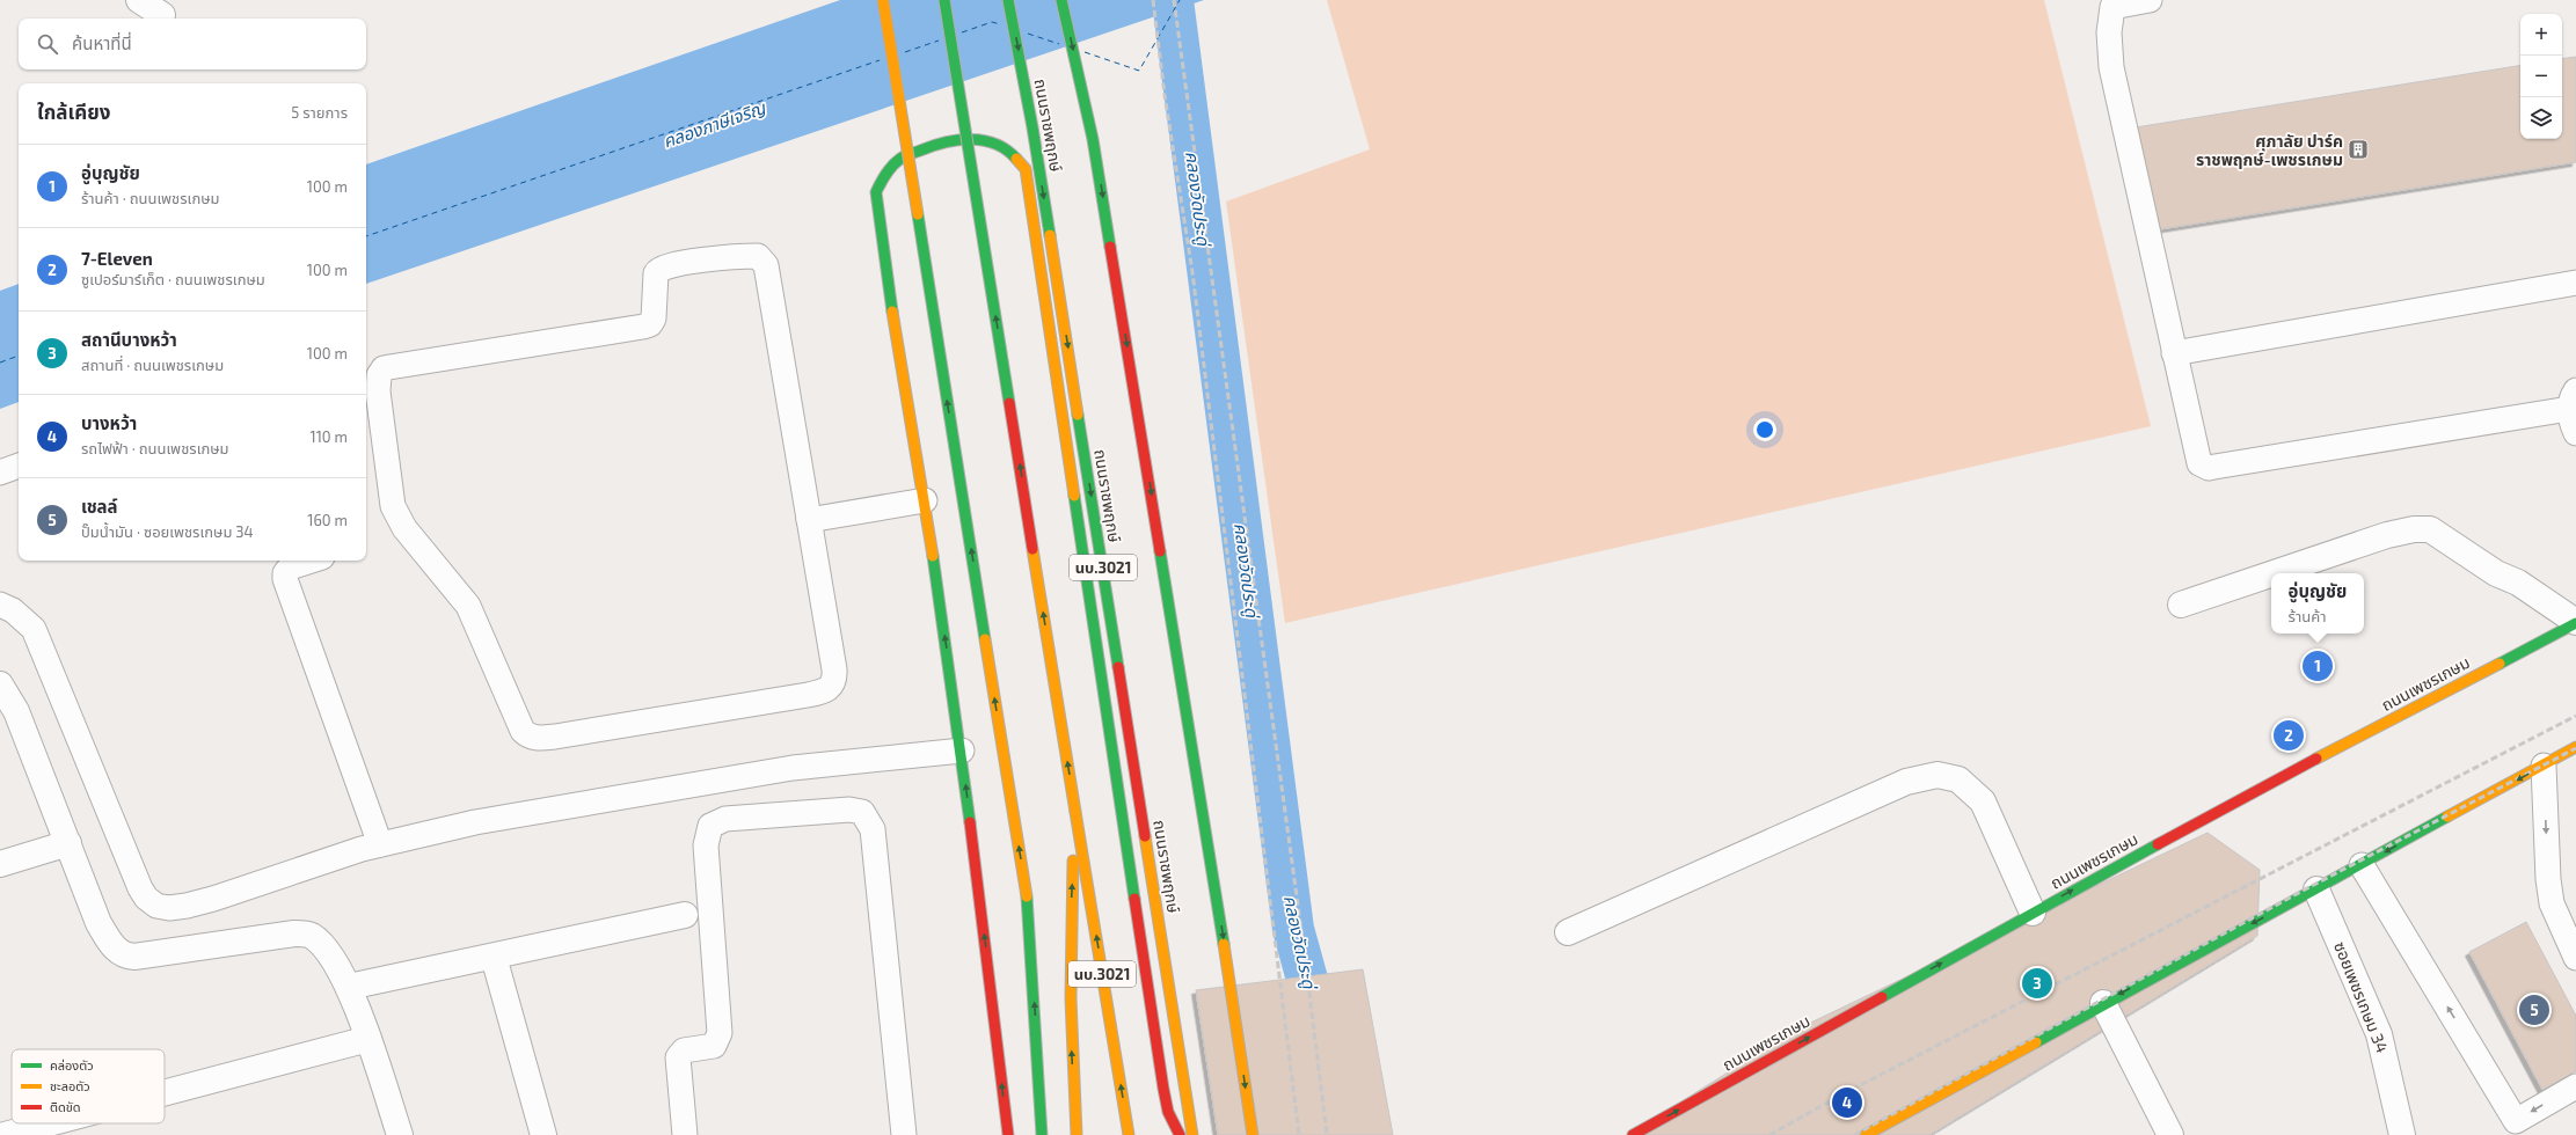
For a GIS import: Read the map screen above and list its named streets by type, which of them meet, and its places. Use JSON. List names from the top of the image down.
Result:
{
  "streets": {
    "main road": ["ถนนราชพฤกษ์", "นบ.3021", "ถนนเพชรเกษม"],
    "street": ["ซอยเพชรเกษม 34"]
  },
  "one_way": ["ถนนเพชรเกษม"],
  "water": ["คลองภาษีเจริญ", "คลองวัดประดู่"],
  "places": {
    "building": ["ศุภาลัย ปาร์ค ราชพฤกษ์-เพชรเกษม"]
  },
  "legend": ["คล่องตัว", "ชะลอตัว", "ติดขัด"],
  "page": {
    "map_buttons": ["+", "−"],
    "search": "ค้นหาที่นี่",
    "heading": ["ใกล้เคียง", "5 รายการ"],
    "list": [
      {
        "mark": "1",
        "name": "อู่บุญชัย",
        "note": "ร้านค้า · ถนนเพชรเกษม",
        "value": "100 m"
      },
      {
        "mark": "2",
        "name": "7-Eleven",
        "note": "ซูเปอร์มาร์เก็ต · ถนนเพชรเกษม",
        "value": "100 m"
      },
      {
        "mark": "3",
        "name": "สถานีบางหว้า",
        "note": "สถานที่ · ถนนเพชรเกษม",
        "value": "100 m"
      },
      {
        "mark": "4",
        "name": "บางหว้า",
        "note": "รถไฟฟ้า · ถนนเพชรเกษม",
        "value": "110 m"
      },
      {
        "mark": "5",
        "name": "เชลล์",
        "note": "ปั๊มน้ำมัน · ซอยเพชรเกษม 34",
        "value": "160 m"
      }
    ],
    "popup": ["อู่บุญชัย", "ร้านค้า"],
    "pins": [
      "1",
      "2",
      "3",
      "5",
      "4"
    ]
  }
}
